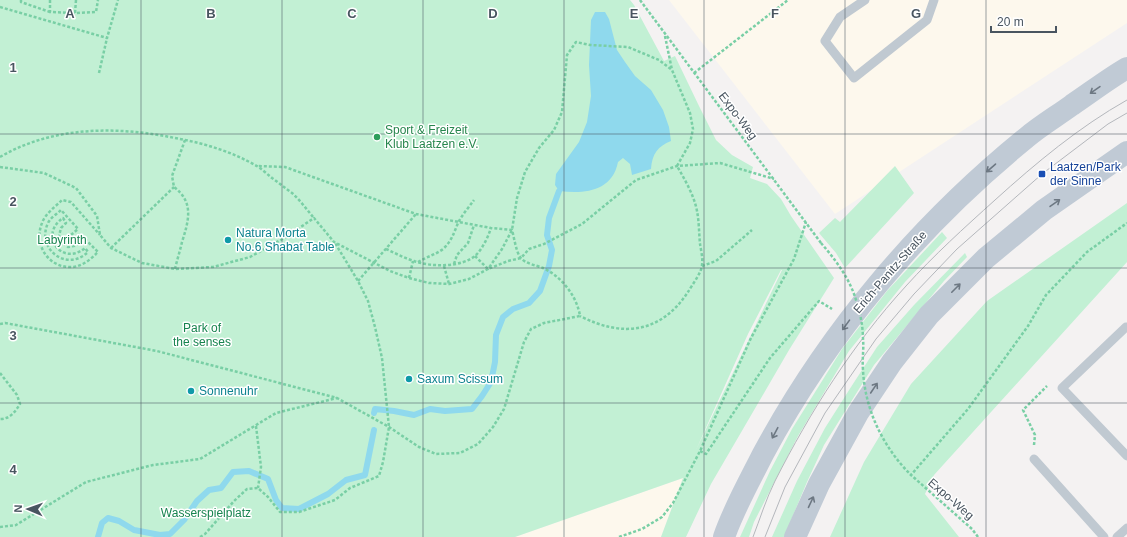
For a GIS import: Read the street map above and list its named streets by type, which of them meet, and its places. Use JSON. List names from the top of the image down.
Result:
{
  "streets": {
    "main road": ["Erich-Panitz-Straße"],
    "path": ["Expo-Weg"]
  },
  "parks": ["Labyrinth", "Park of the senses", "Wasserspielplatz"],
  "places": {
    "other": [
      "Sport & Freizeit Klub Laatzen e.V.",
      "Natura Morta No.6 Shabat Table",
      "Saxum Scissum",
      "Sonnenuhr"
    ],
    "transit": ["Laatzen/Park der Sinne"]
  },
  "scale_bar": "20 m",
  "north": "left",
  "grid": {
    "columns": [
      "A",
      "B",
      "C",
      "D",
      "E",
      "F",
      "G"
    ],
    "rows": [
      "1",
      "2",
      "3",
      "4"
    ]
  }
}
